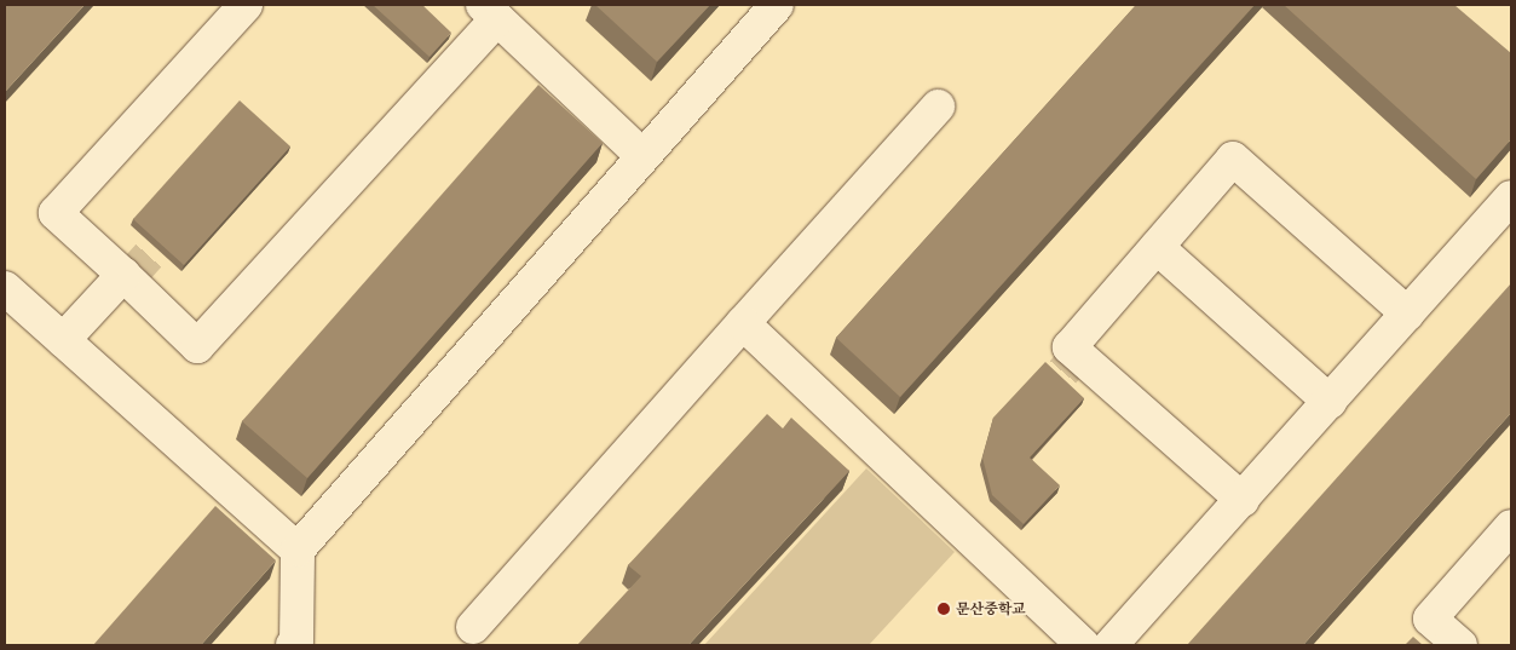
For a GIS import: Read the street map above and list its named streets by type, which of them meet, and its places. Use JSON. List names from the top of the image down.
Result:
{
  "places": ["문산중학교"]
}
